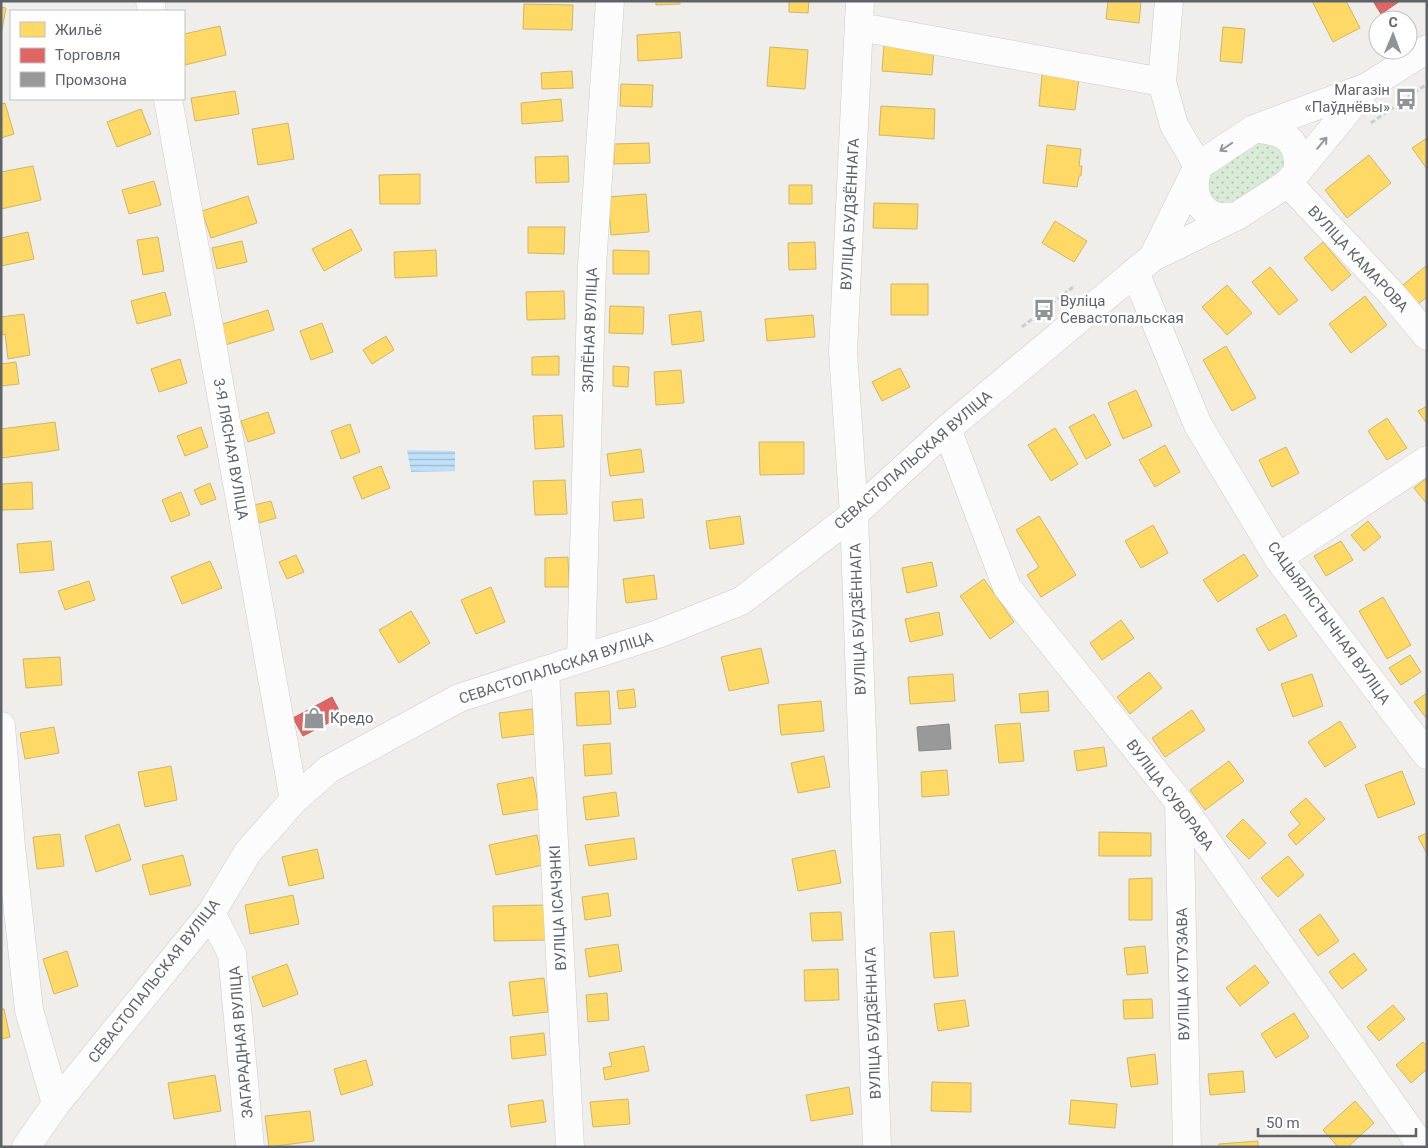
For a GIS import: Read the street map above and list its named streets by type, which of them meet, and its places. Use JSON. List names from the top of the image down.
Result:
{
  "streets": {
    "street": [
      "ВУЛІЦА БУДЗЁННАГА",
      "ВУЛІЦА КАМАРОВА",
      "ЗЯЛЁНАЯ ВУЛІЦА",
      "3-Я ЛЯСНАЯ ВУЛІЦА",
      "СЕВАСТОПАЛЬСКАЯ ВУЛІЦА",
      "САЦЫЯЛІСТЫЧНАЯ ВУЛІЦА",
      "ВУЛІЦА СУВОРАВА",
      "ВУЛІЦА ІСАЧЭНКІ",
      "ВУЛІЦА КУТУЗАВА",
      "ЗАГАРАДНАЯ ВУЛІЦА"
    ]
  },
  "crossings": [
    ["ВУЛІЦА БУДЗЁННАГА", "СЕВАСТОПАЛЬСКАЯ ВУЛІЦА"],
    ["ВУЛІЦА КАМАРОВА", "СЕВАСТОПАЛЬСКАЯ ВУЛІЦА"],
    ["ЗЯЛЁНАЯ ВУЛІЦА", "СЕВАСТОПАЛЬСКАЯ ВУЛІЦА"],
    ["3-Я ЛЯСНАЯ ВУЛІЦА", "СЕВАСТОПАЛЬСКАЯ ВУЛІЦА"],
    ["СЕВАСТОПАЛЬСКАЯ ВУЛІЦА", "САЦЫЯЛІСТЫЧНАЯ ВУЛІЦА"],
    ["СЕВАСТОПАЛЬСКАЯ ВУЛІЦА", "ВУЛІЦА СУВОРАВА"],
    ["СЕВАСТОПАЛЬСКАЯ ВУЛІЦА", "ВУЛІЦА ІСАЧЭНКІ"],
    ["СЕВАСТОПАЛЬСКАЯ ВУЛІЦА", "ЗАГАРАДНАЯ ВУЛІЦА"],
    ["ВУЛІЦА СУВОРАВА", "ВУЛІЦА КУТУЗАВА"]
  ],
  "places": {
    "bus stop": ["Магазін «Паўднёвы»", "Вуліца Севастопальская"],
    "shop": ["Кредо"]
  },
  "legend": ["Жильё", "Торговля", "Промзона"],
  "scale_bar": "50 m",
  "north": "top"
}
